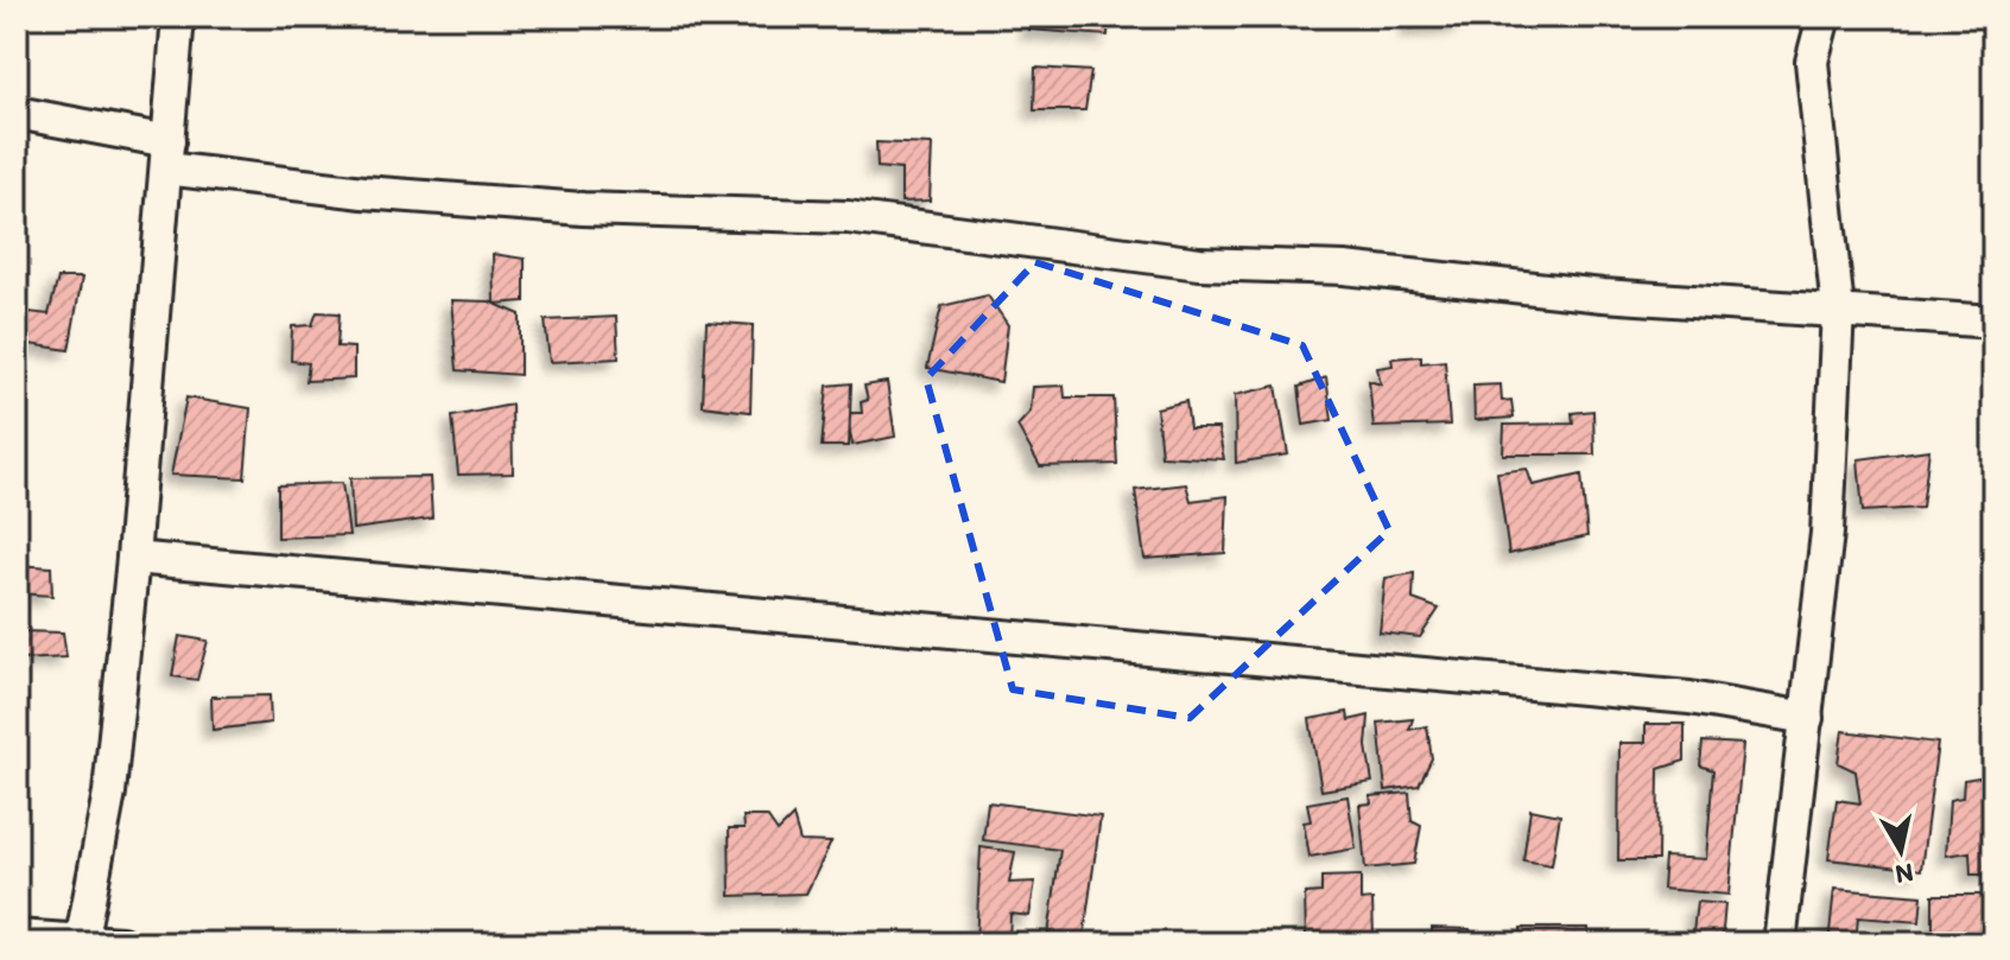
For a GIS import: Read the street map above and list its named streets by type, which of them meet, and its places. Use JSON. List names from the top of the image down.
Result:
{
  "north": "bottom"
}
